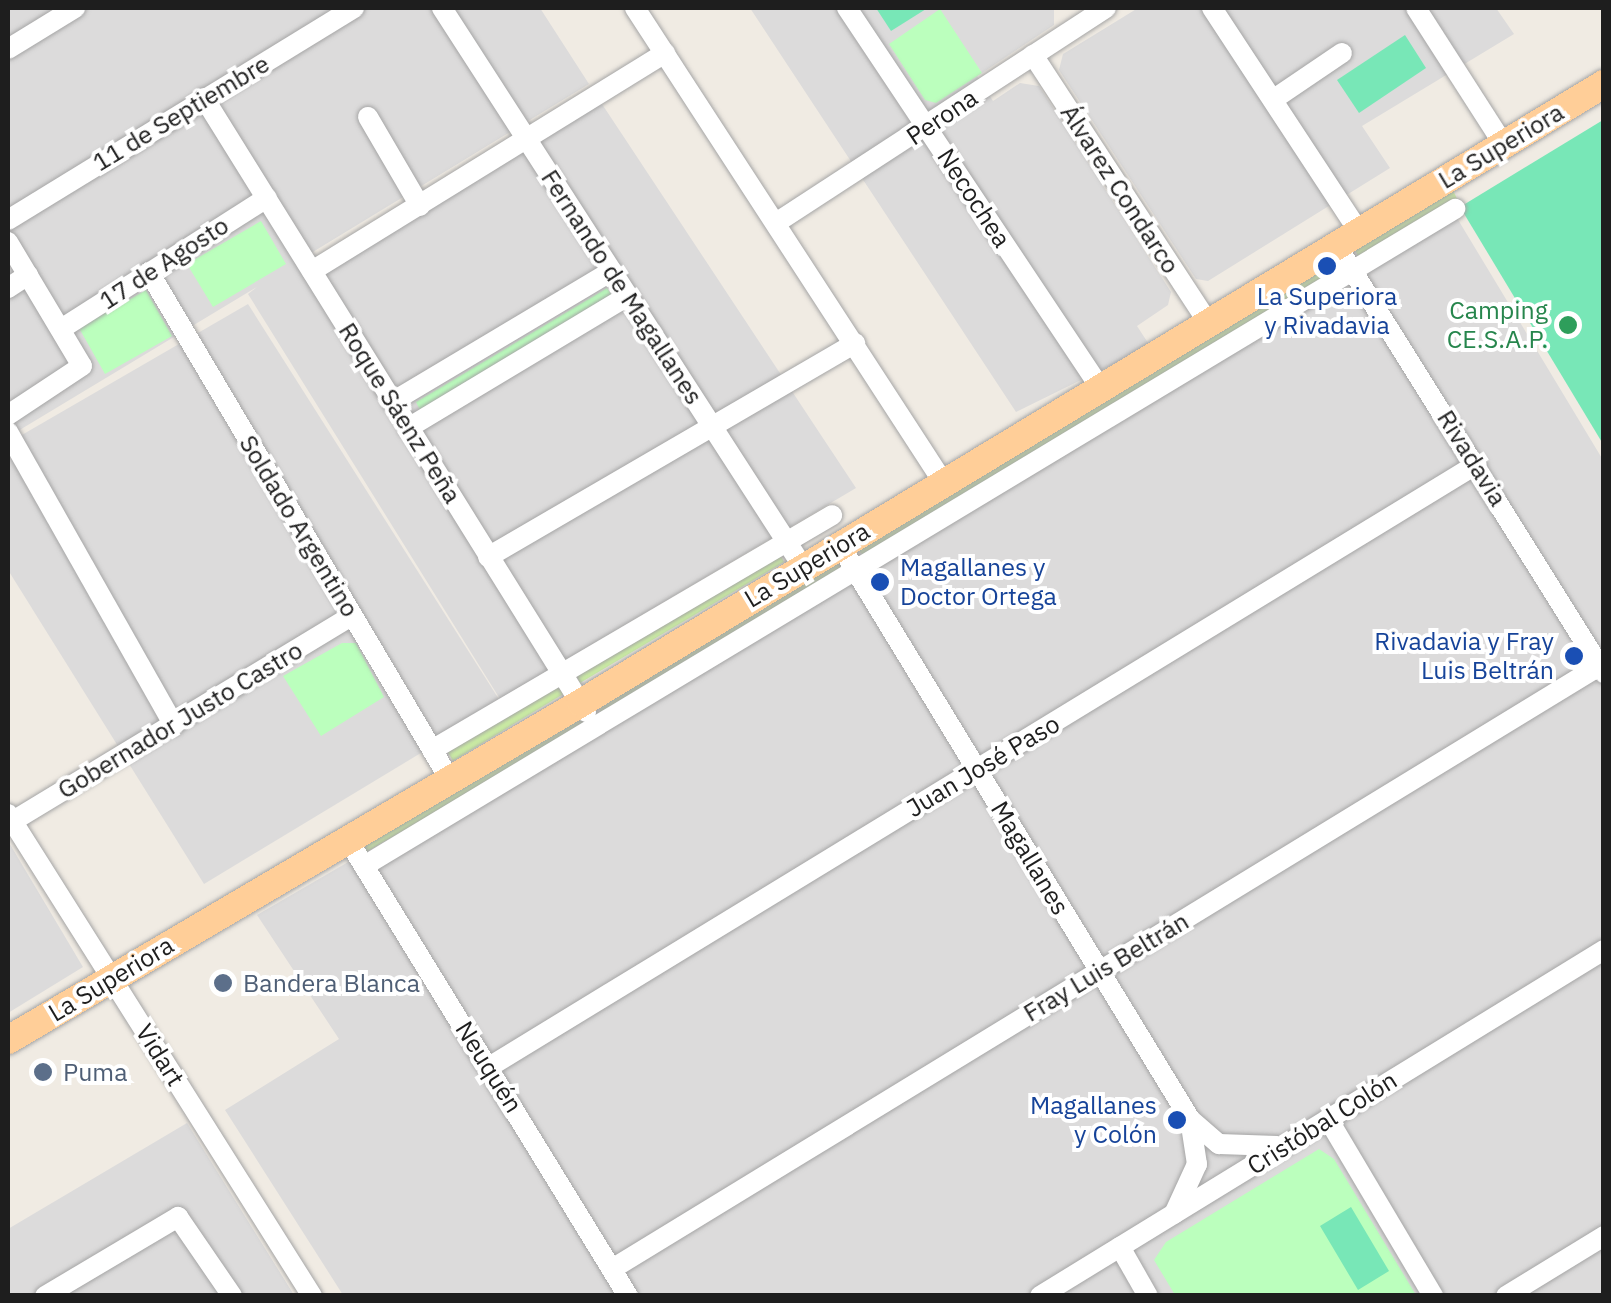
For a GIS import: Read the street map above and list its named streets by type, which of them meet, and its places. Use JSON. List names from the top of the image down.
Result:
{
  "streets": {
    "main road": ["La Superiora"],
    "street": [
      "11 de Septiembre",
      "Perona",
      "Álvarez Condarco",
      "Necochea",
      "17 de Agosto",
      "Fernando de Magallanes",
      "Roque Sáenz Peña",
      "Rivadavia",
      "Soldado Argentino",
      "Gobernador Justo Castro",
      "Juan José Paso",
      "Magallanes",
      "Fray Luis Beltrán",
      "Vidart",
      "Neuquén",
      "Cristóbal Colón"
    ]
  },
  "crossings": [
    ["11 de Septiembre", "Roque Sáenz Peña"],
    ["Perona", "Álvarez Condarco"],
    ["Perona", "Necochea"],
    ["La Superiora", "Álvarez Condarco"],
    ["La Superiora", "Necochea"],
    ["La Superiora", "Fernando de Magallanes"],
    ["La Superiora", "Roque Sáenz Peña"],
    ["La Superiora", "Rivadavia"],
    ["La Superiora", "Soldado Argentino"],
    ["La Superiora", "Magallanes"],
    ["La Superiora", "Vidart"],
    ["La Superiora", "Neuquén"],
    ["17 de Agosto", "Roque Sáenz Peña"],
    ["17 de Agosto", "Soldado Argentino"],
    ["Rivadavia", "Juan José Paso"],
    ["Rivadavia", "Fray Luis Beltrán"],
    ["Soldado Argentino", "Gobernador Justo Castro"],
    ["Gobernador Justo Castro", "Vidart"],
    ["Juan José Paso", "Magallanes"],
    ["Juan José Paso", "Neuquén"],
    ["Magallanes", "Fray Luis Beltrán"],
    ["Magallanes", "Cristóbal Colón"],
    ["Fray Luis Beltrán", "Neuquén"]
  ],
  "places": [
    "La Superiora y Rivadavia",
    "Camping CE.S.A.P.",
    "Magallanes y Doctor Ortega",
    "Rivadavia y Fray Luis Beltrán",
    "Bandera Blanca",
    "Puma",
    "Magallanes y Colón"
  ]
}
